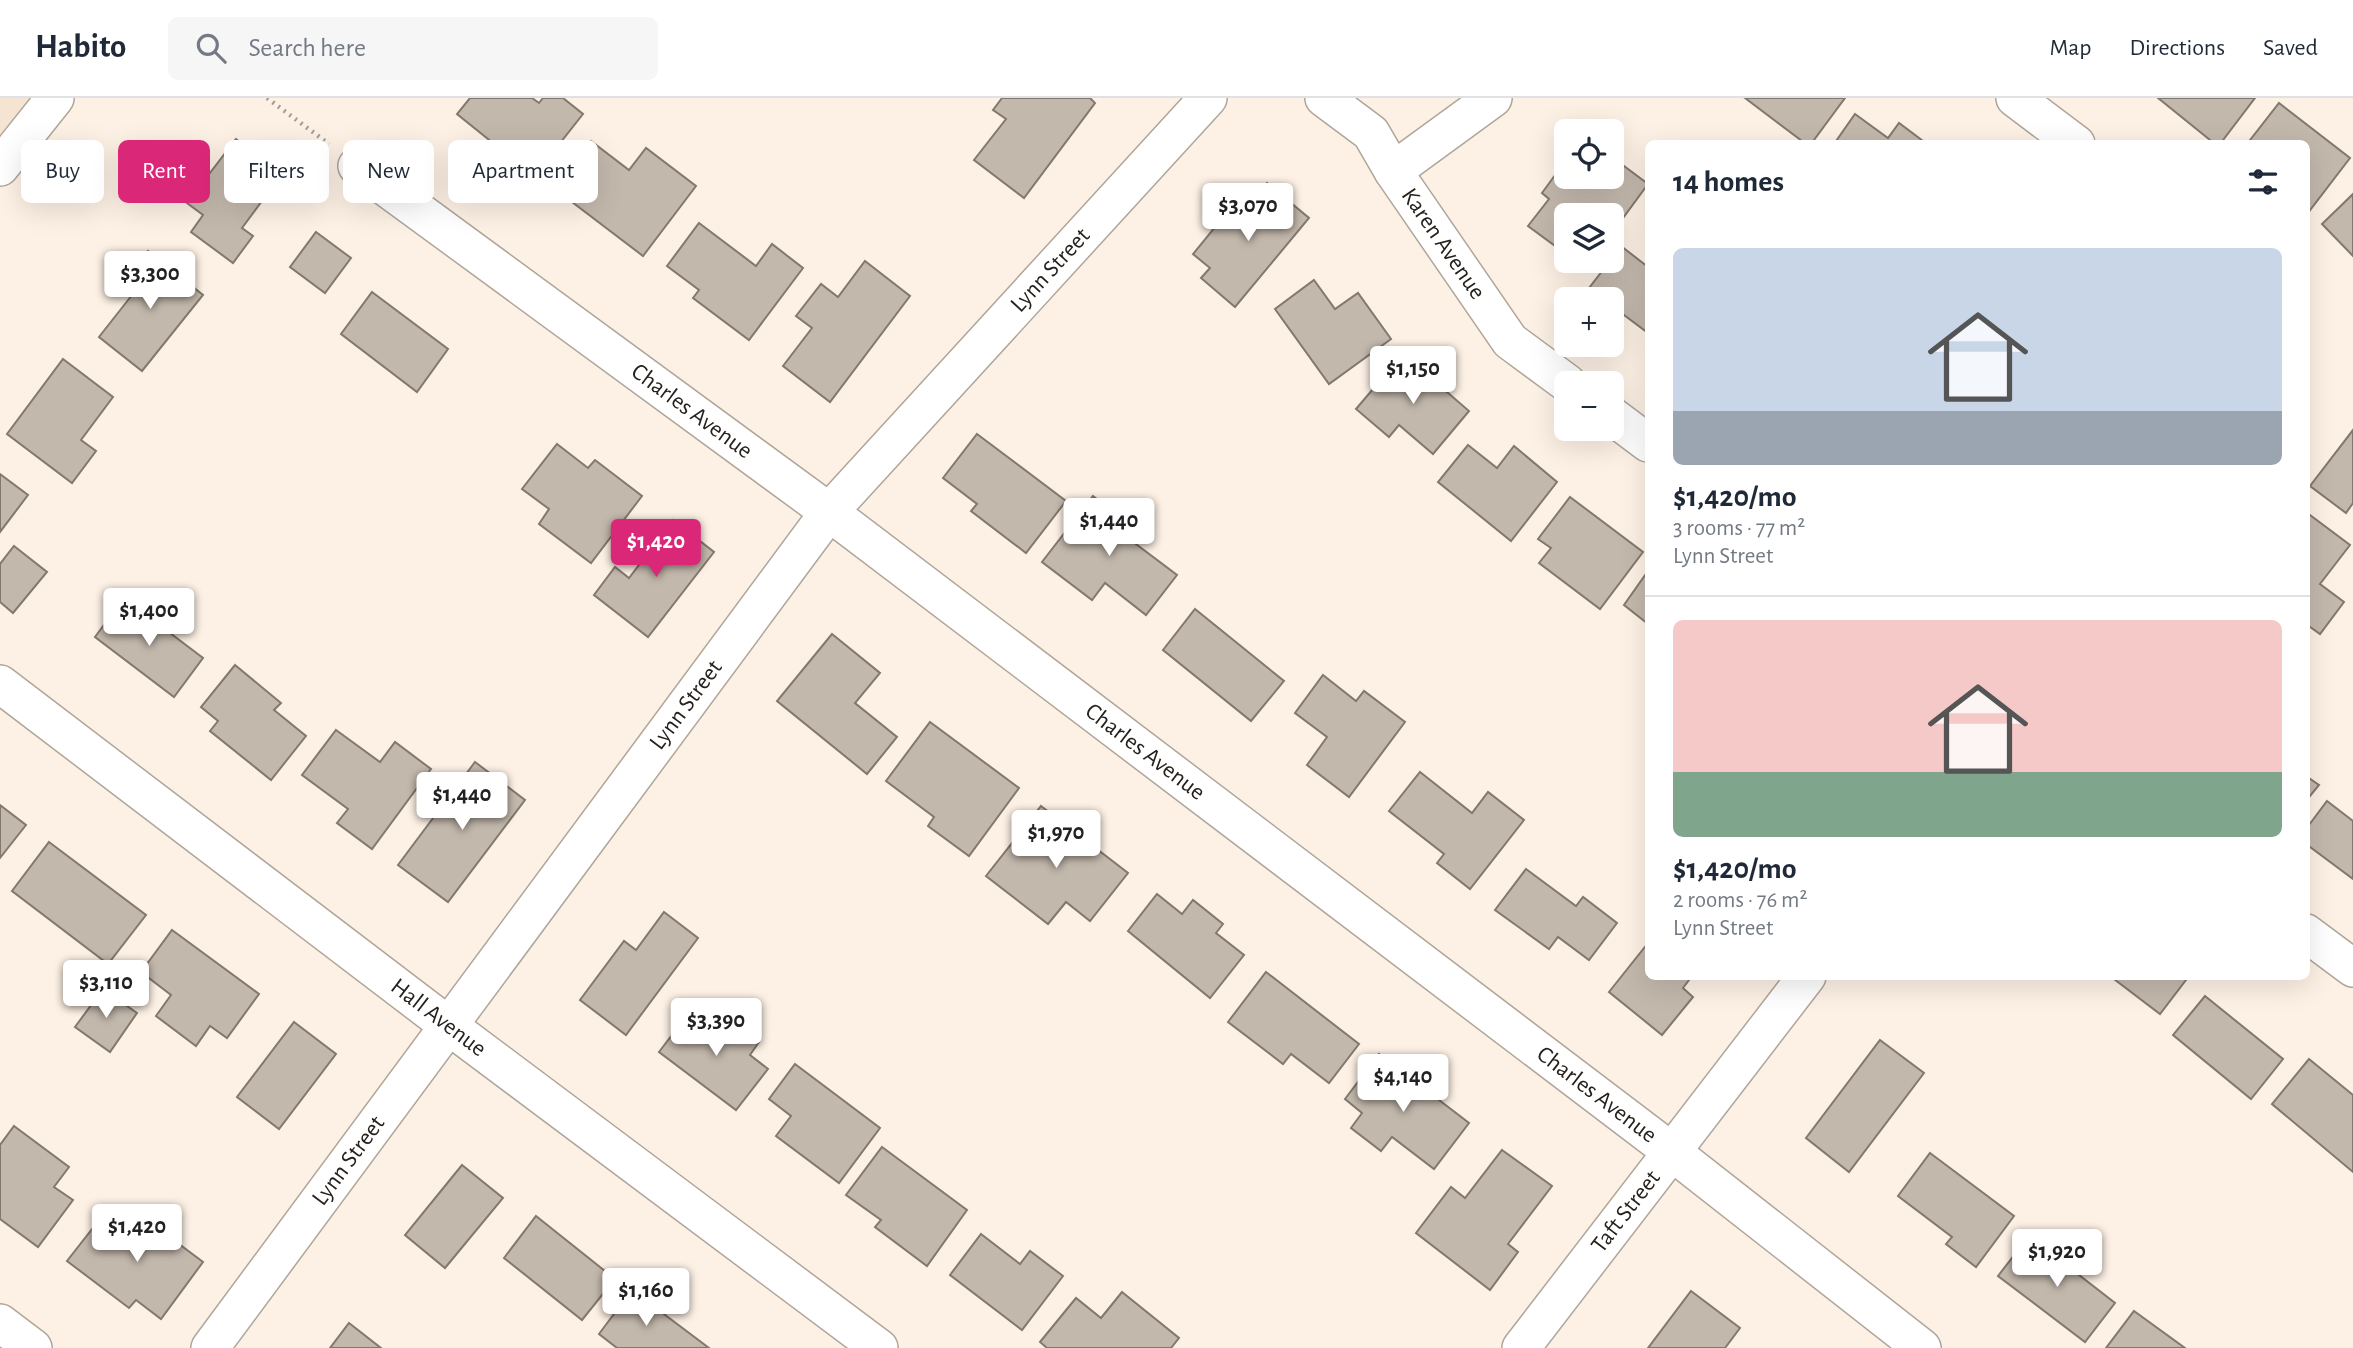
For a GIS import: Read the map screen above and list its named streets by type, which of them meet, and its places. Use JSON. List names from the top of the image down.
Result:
{
  "streets": {
    "street": [
      "Karen Avenue",
      "Lynn Street",
      "Charles Avenue",
      "Hall Avenue",
      "Taft Street"
    ]
  },
  "crossings": [
    ["Lynn Street", "Charles Avenue"],
    ["Lynn Street", "Hall Avenue"],
    ["Charles Avenue", "Taft Street"]
  ],
  "page": {
    "header": "Habito",
    "search": "Search here",
    "nav": ["Map", "Directions", "Saved"],
    "map_buttons": ["+", "−"],
    "chip": [
      "Buy",
      "Rent",
      "Filters",
      "New",
      "Apartment"
    ],
    "heading": "14 homes",
    "price": [
      "$3,070",
      "$3,300",
      "$1,150",
      "$1,440",
      "$1,420",
      "$1,400",
      "$1,440",
      "$1,970",
      "$3,110",
      "$3,390",
      "$4,140",
      "$1,420",
      "$1,920",
      "$1,160"
    ],
    "list": [
      {
        "name": "$1,420/mo",
        "note": "3 rooms · 77 m² · Lynn Street"
      },
      {
        "name": "$1,420/mo",
        "note": "2 rooms · 76 m² · Lynn Street"
      }
    ]
  }
}
